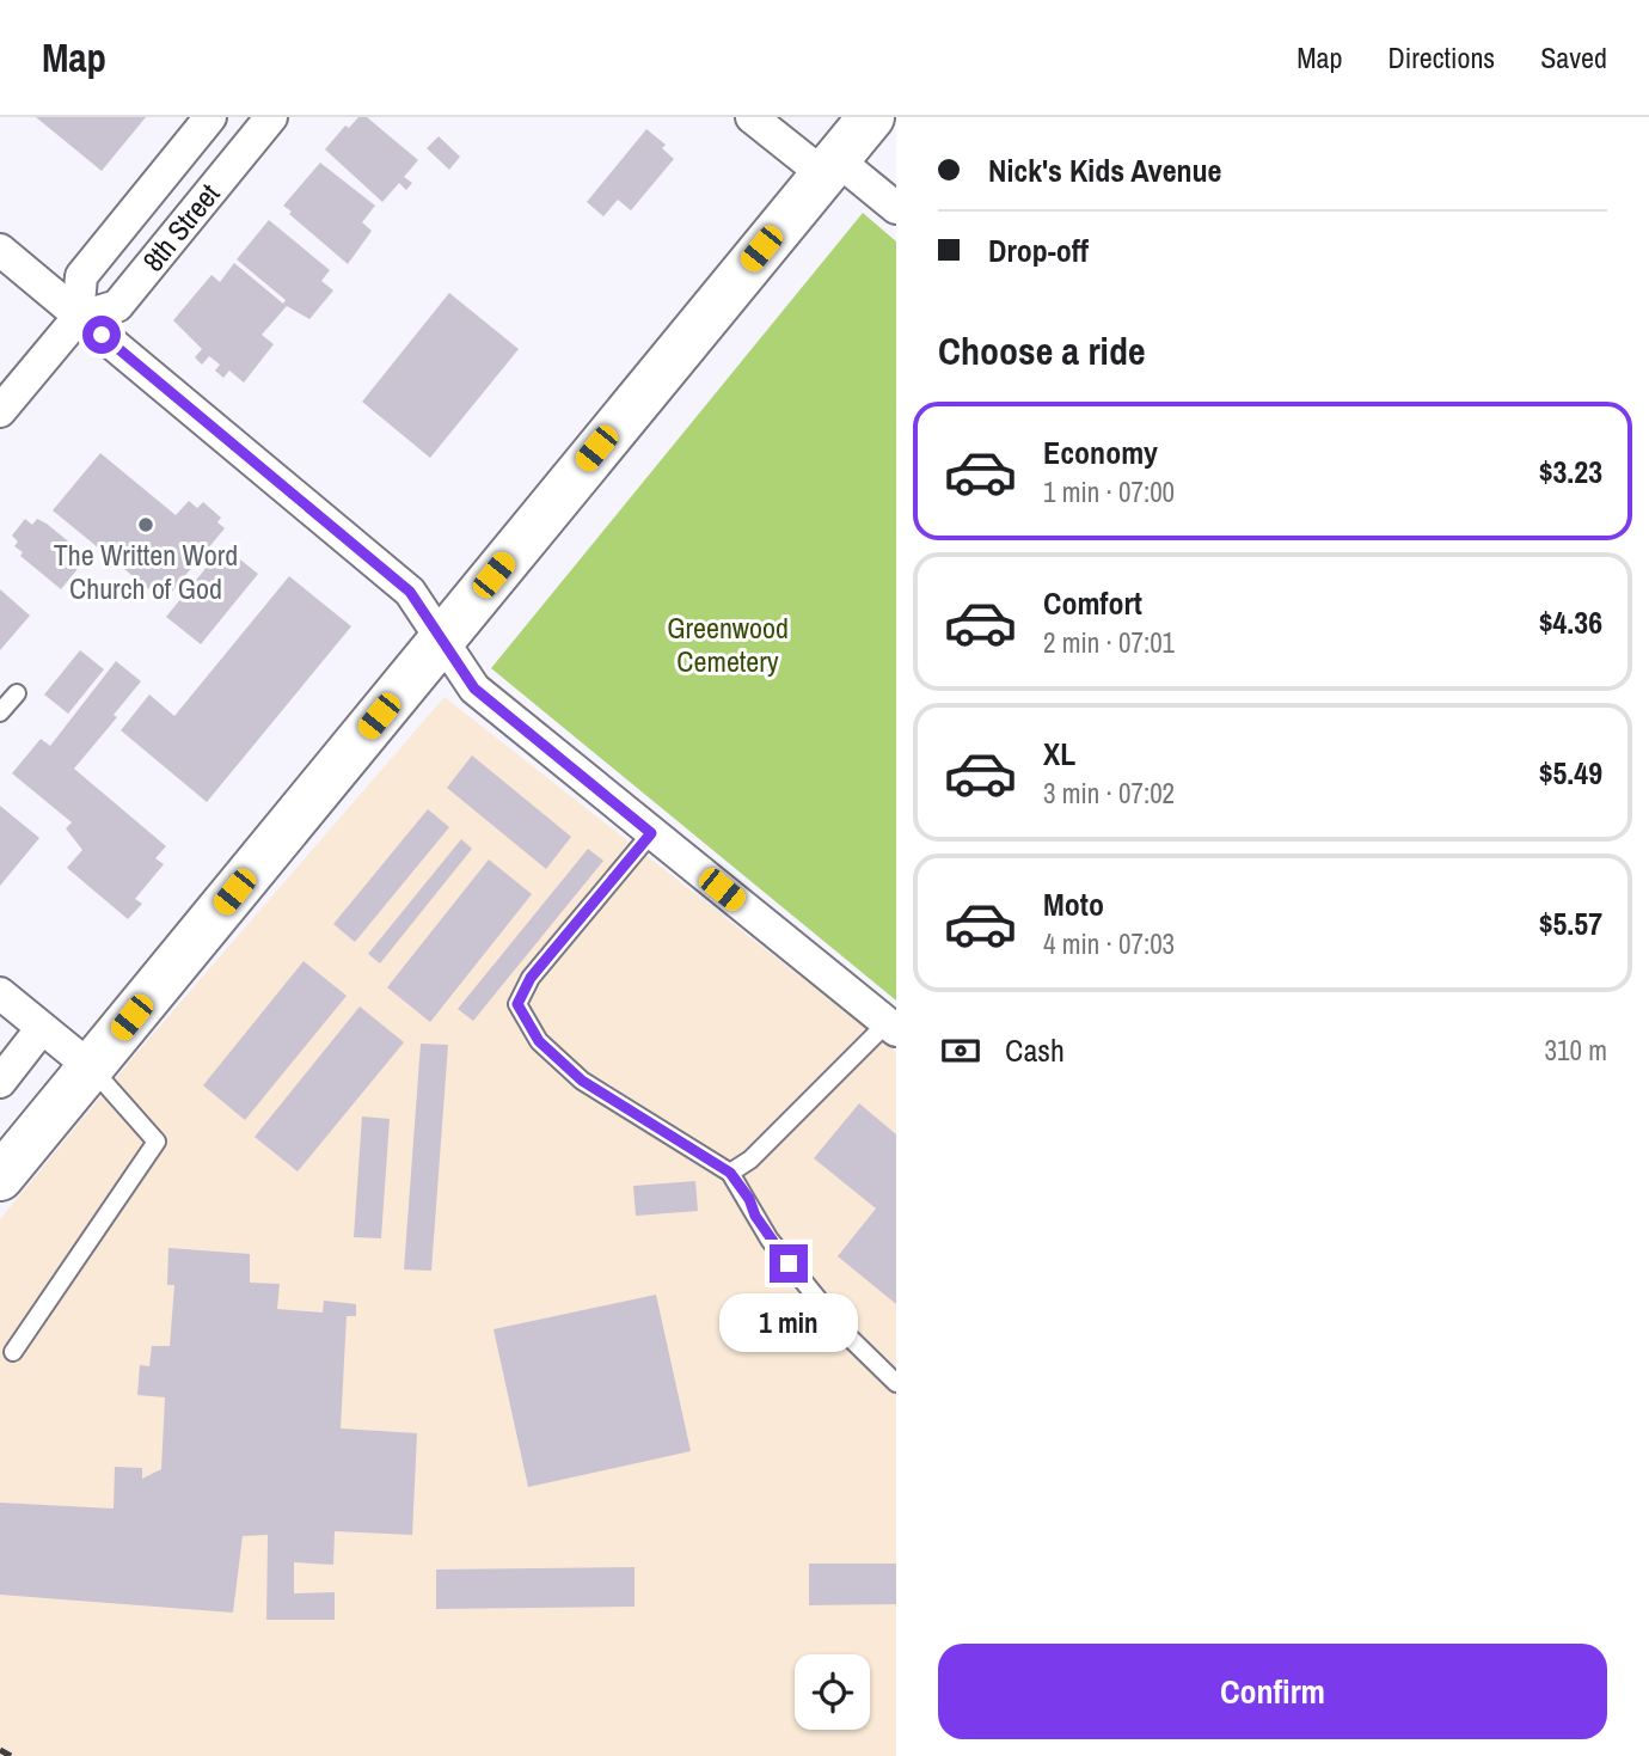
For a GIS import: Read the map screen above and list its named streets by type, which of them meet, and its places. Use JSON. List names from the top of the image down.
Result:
{
  "streets": {
    "street": ["8th Street"]
  },
  "parks": ["Greenwood Cemetery"],
  "places": ["The Written Word Church of God"],
  "page": {
    "header": "Map",
    "nav": ["Map", "Directions", "Saved"],
    "banner": ["Nick's Kids Avenue", "Drop-off"],
    "heading": "Choose a ride",
    "list": [
      {
        "name": "Economy",
        "note": "1 min · 07:00",
        "value": "$3.23"
      },
      {
        "name": "Comfort",
        "note": "2 min · 07:01",
        "value": "$4.36"
      },
      {
        "name": "XL",
        "note": "3 min · 07:02",
        "value": "$5.49"
      },
      {
        "name": "Moto",
        "note": "4 min · 07:03",
        "value": "$5.57"
      }
    ],
    "pay": ["Cash", "310 m"],
    "bubble": "1 min",
    "buttons": "Confirm"
  }
}
